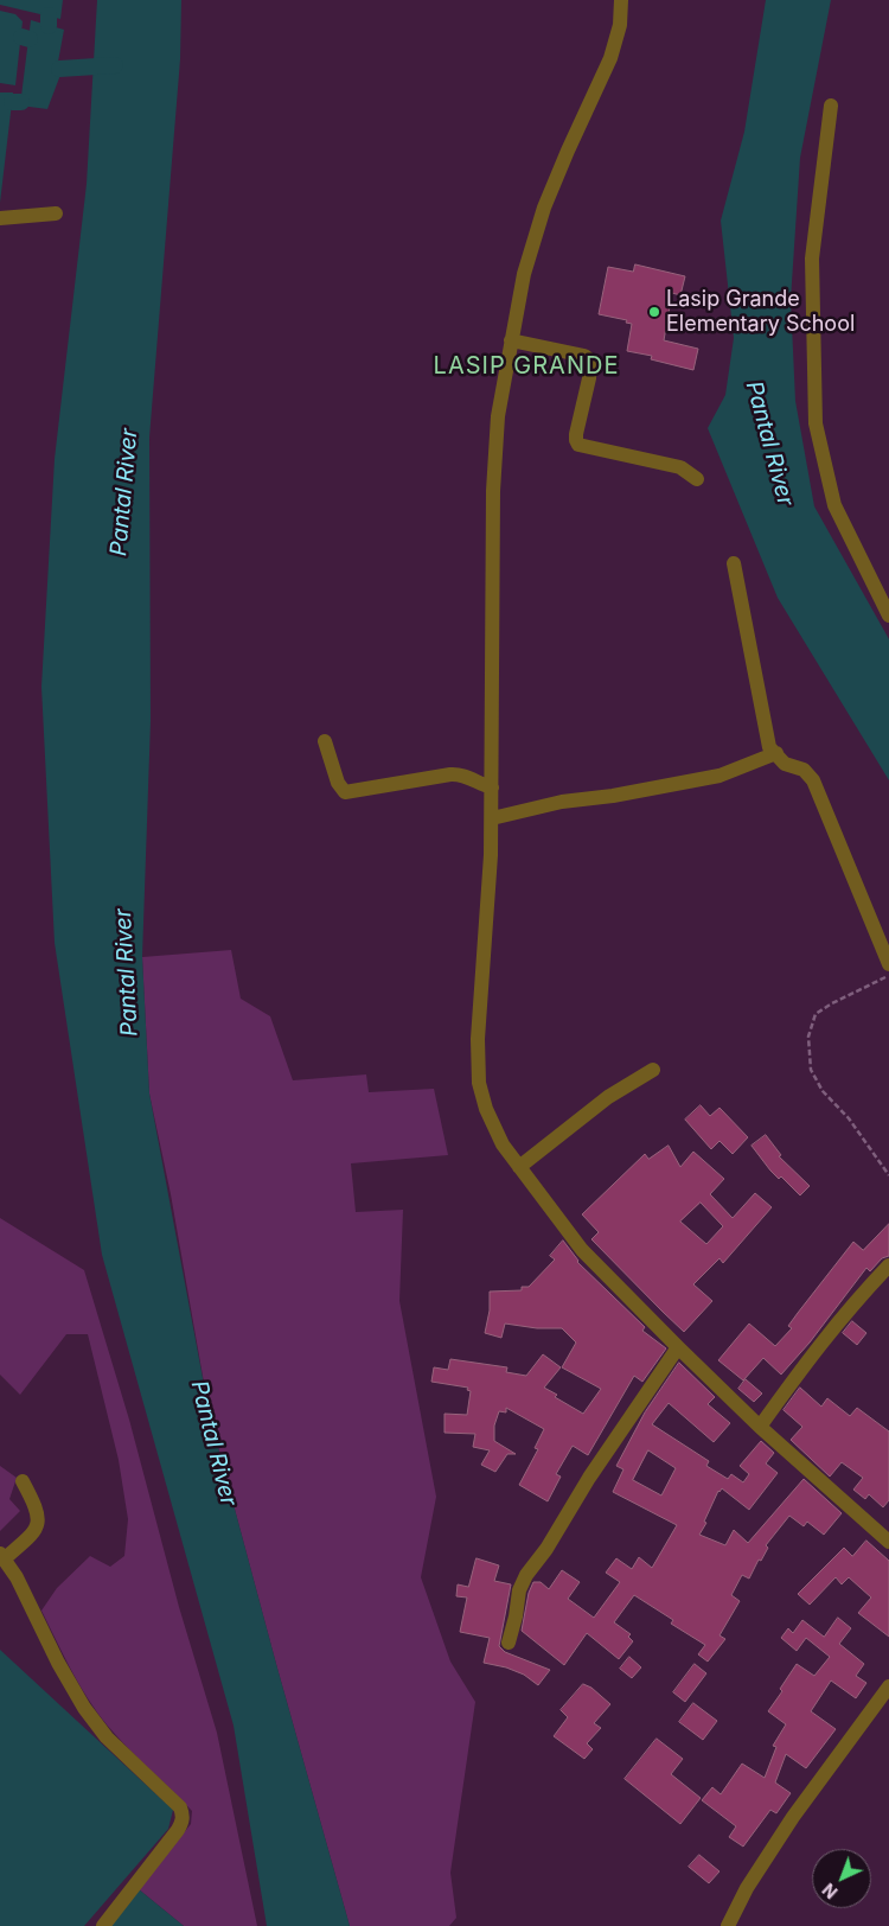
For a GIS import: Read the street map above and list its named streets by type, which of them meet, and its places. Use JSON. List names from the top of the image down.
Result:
{
  "districts": ["LASIP GRANDE"],
  "water": ["Pantal River"],
  "places": ["Lasip Grande Elementary School"],
  "north": "bottom left"
}
